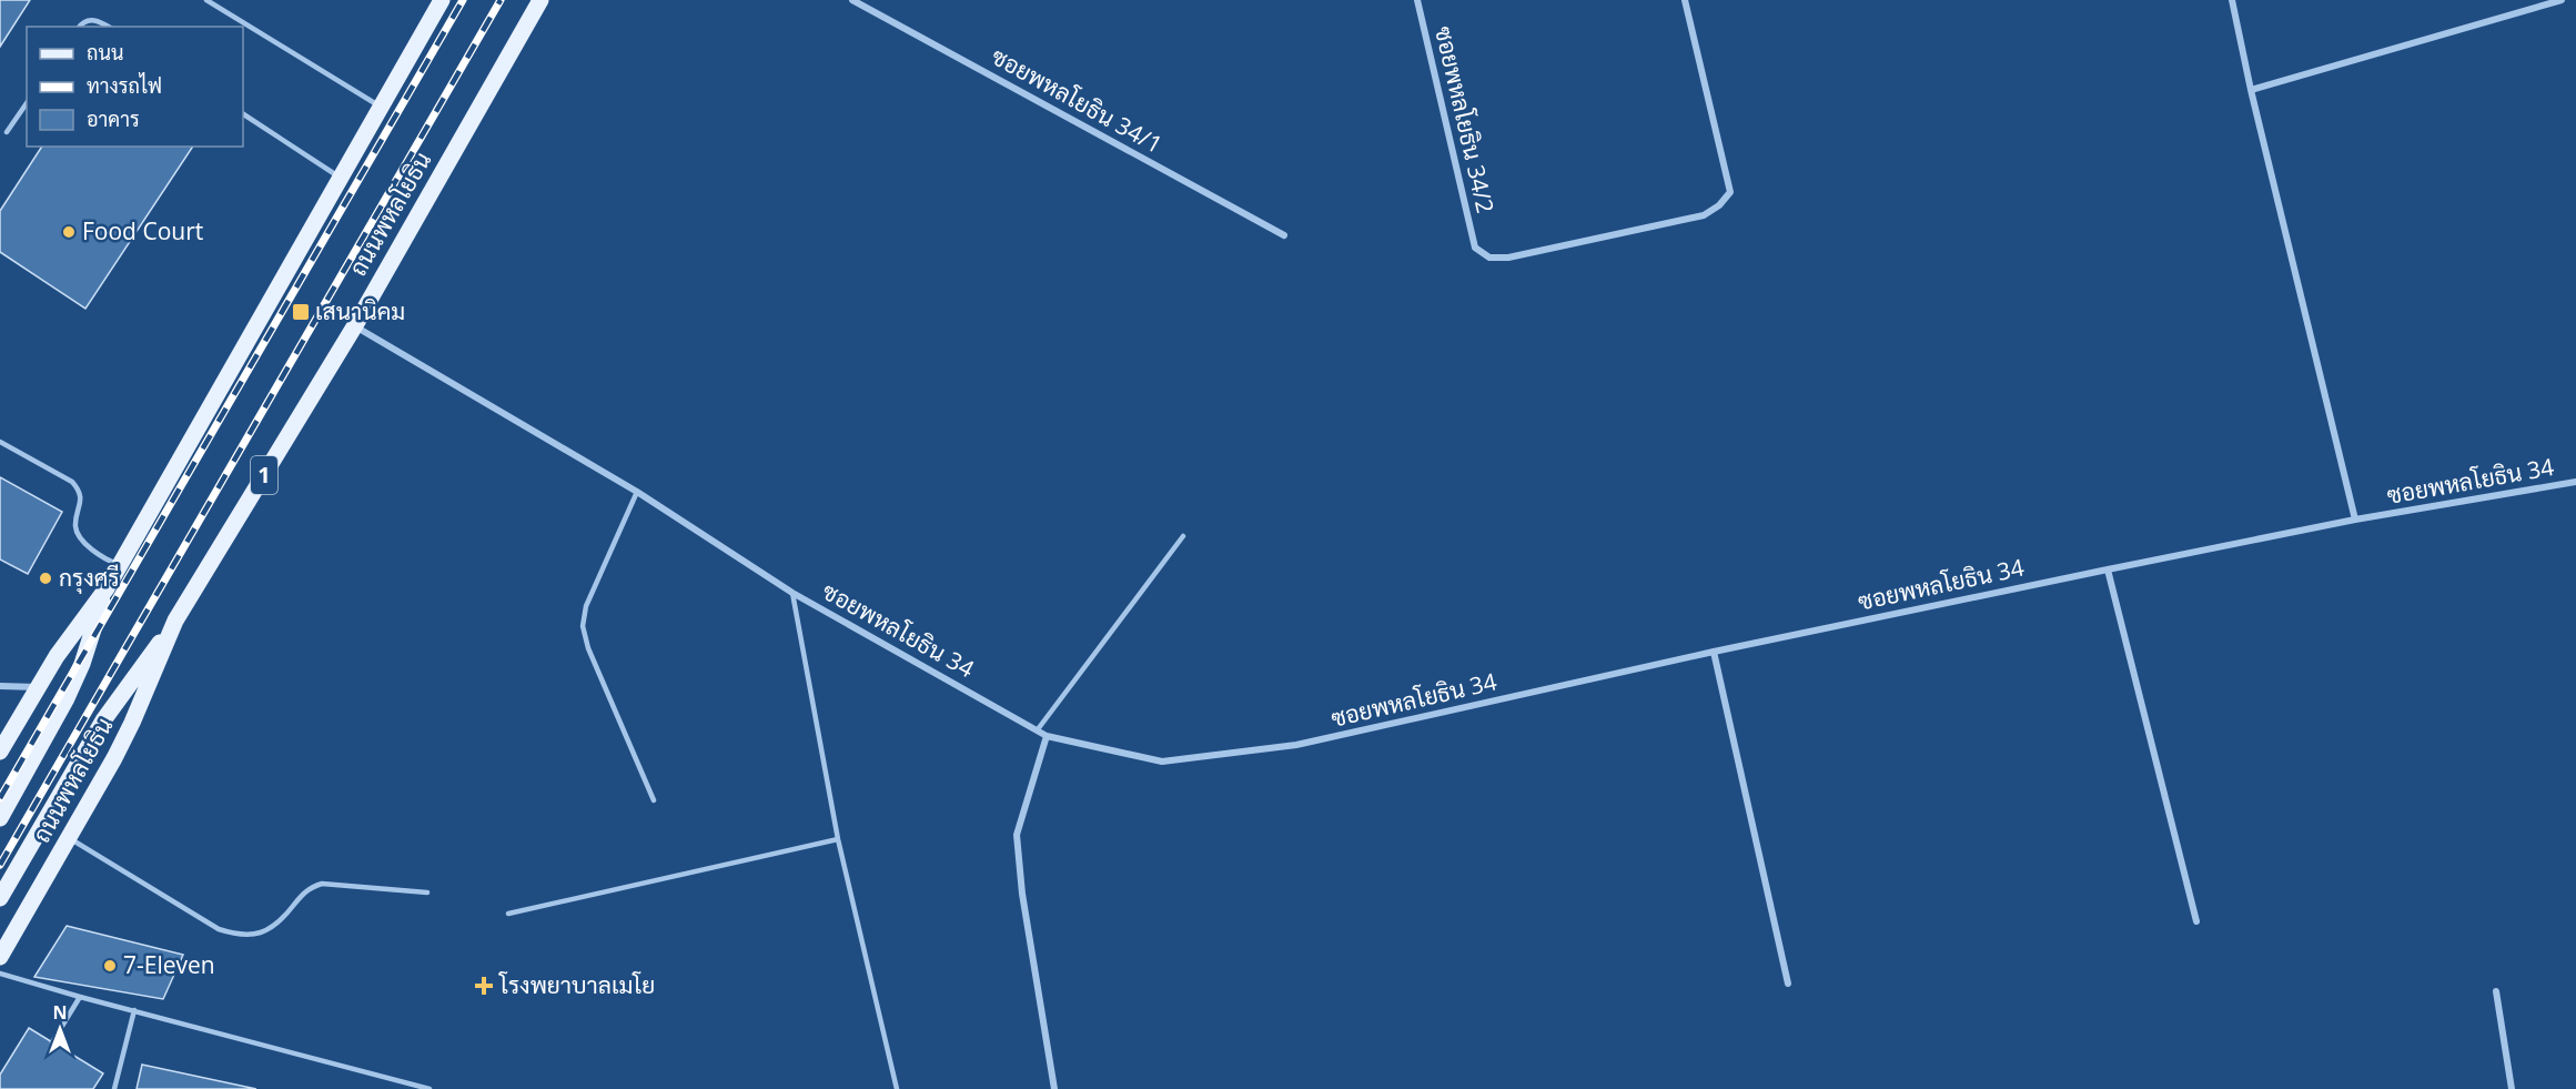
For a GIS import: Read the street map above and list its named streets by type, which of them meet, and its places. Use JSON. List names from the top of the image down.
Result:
{
  "streets": {
    "main road": ["ถนนพหลโยธิน", "1"],
    "street": ["ซอยพหลโยธิน 34/1", "ซอยพหลโยธิน 34/2", "ซอยพหลโยธิน 34"]
  },
  "crossings": [
    ["ถนนพหลโยธิน", "ซอยพหลโยธิน 34"]
  ],
  "places": {
    "other": ["Food Court", "กรุงศรี", "7-Eleven"],
    "transit": ["เสนานิคม"],
    "health": ["โรงพยาบาลเมโย"]
  },
  "legend": ["ถนน", "ทางรถไฟ", "อาคาร"],
  "north": "top"
}
